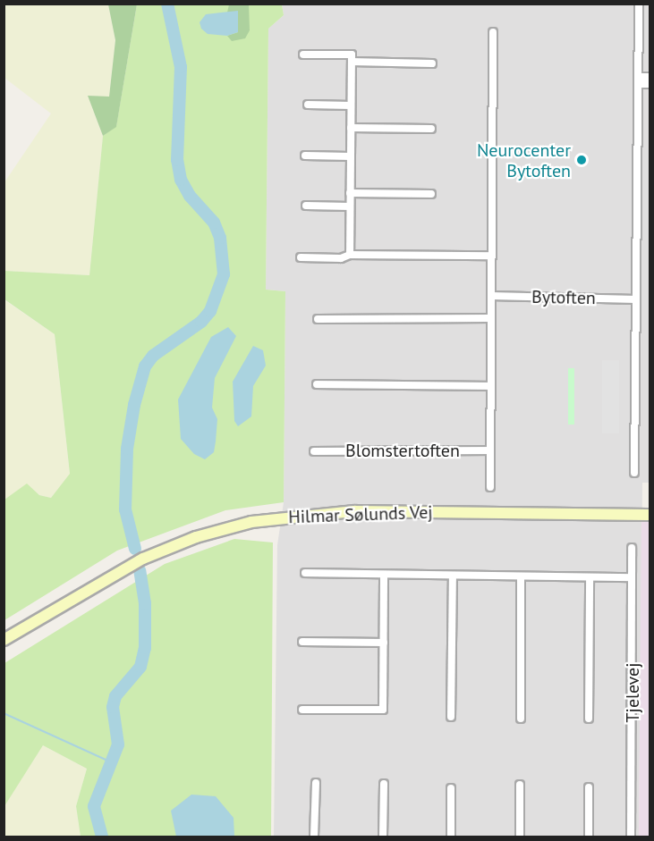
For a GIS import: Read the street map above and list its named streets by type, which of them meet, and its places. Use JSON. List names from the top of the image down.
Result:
{
  "streets": {
    "street": [
      "Bytoften",
      "Blomstertoften",
      "Hilmar Sølunds Vej",
      "Tjelevej"
    ]
  },
  "places": ["Neurocenter Bytoften"]
}
